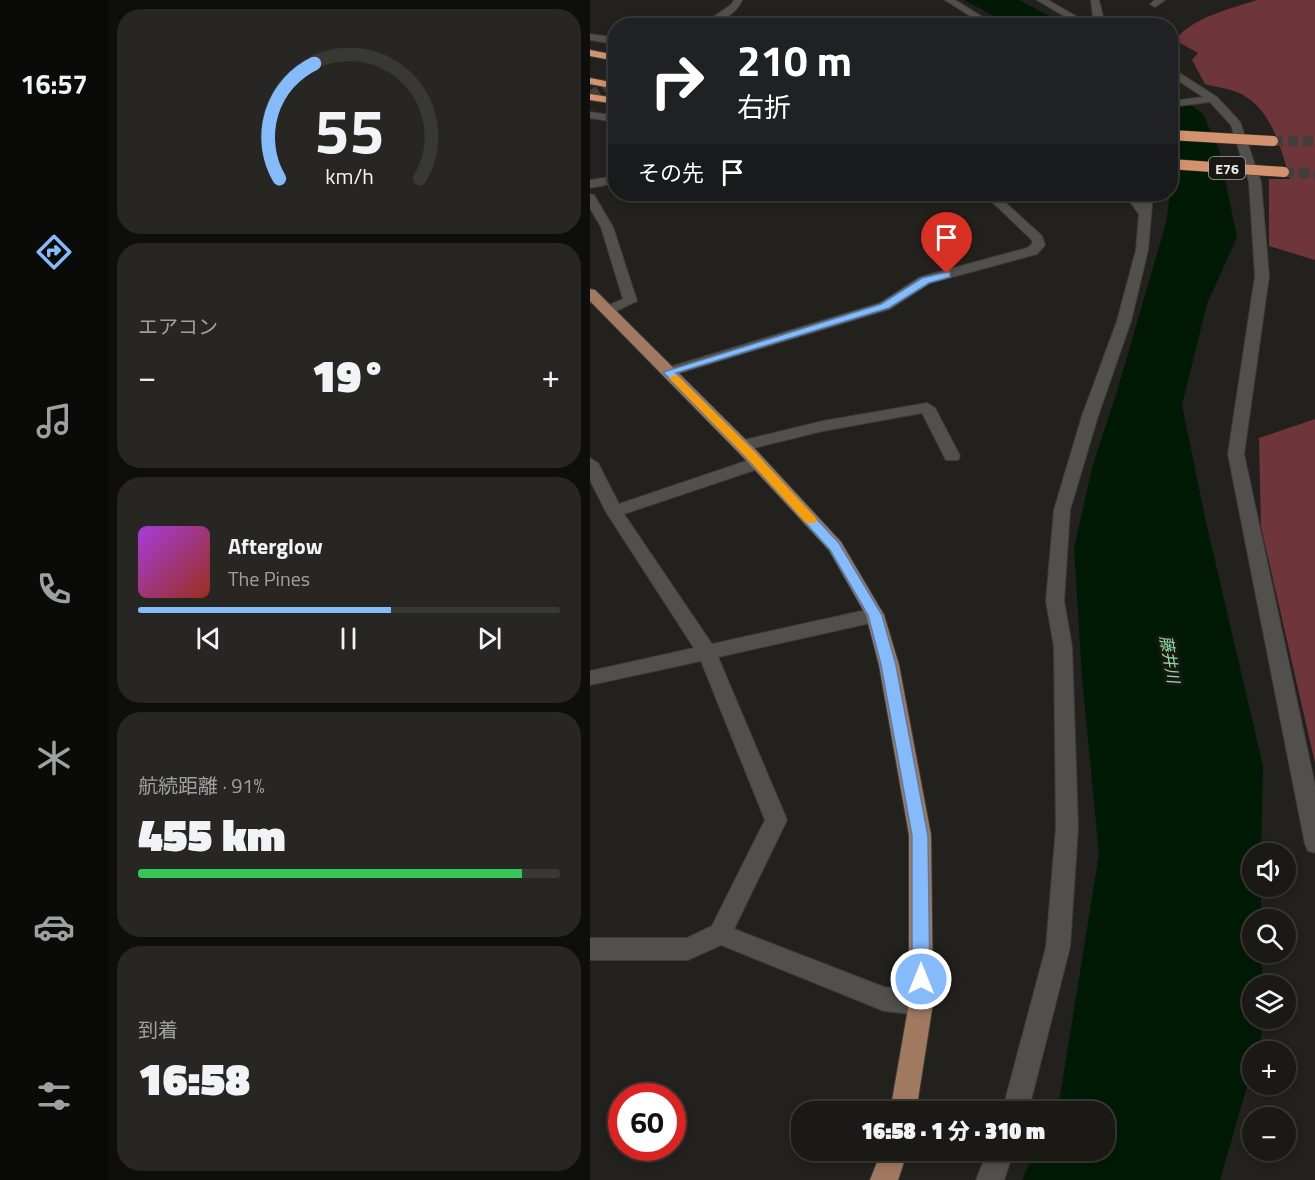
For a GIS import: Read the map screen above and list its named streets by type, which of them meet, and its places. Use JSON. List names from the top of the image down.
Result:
{
  "streets": {
    "highway": ["E76"]
  },
  "water": ["藤井川"],
  "page": {
    "tabs": "16:57",
    "turn": ["210 m", "右折"],
    "then": "その先",
    "tile": [
      "エアコン",
      ["航続距離 · 91%", "455 km"],
      ["到着", "16:58"]
    ],
    "heat": ["−", "19°", "+"],
    "song": ["Afterglow", "The Pines"],
    "map_buttons": ["+", "−"],
    "limit": "60",
    "trip": "16:58 · 1 分 · 310 m",
    "gauge": ["55", "km/h"]
  }
}
